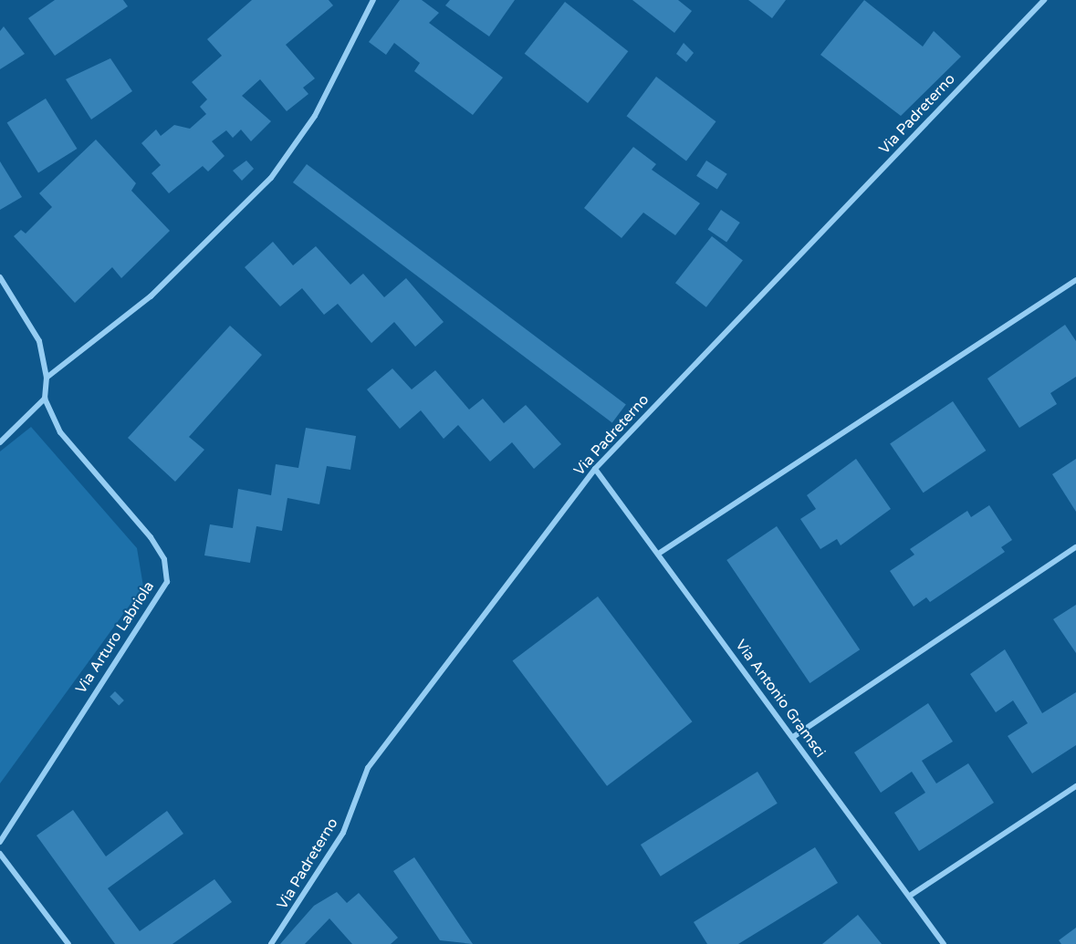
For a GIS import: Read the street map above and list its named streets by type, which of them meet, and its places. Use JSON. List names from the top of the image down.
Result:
{
  "streets": {
    "street": ["Via Padreterno", "Via Arturo Labriola", "Via Antonio Gramsci"]
  },
  "crossings": [
    ["Via Padreterno", "Via Antonio Gramsci"]
  ]
}
